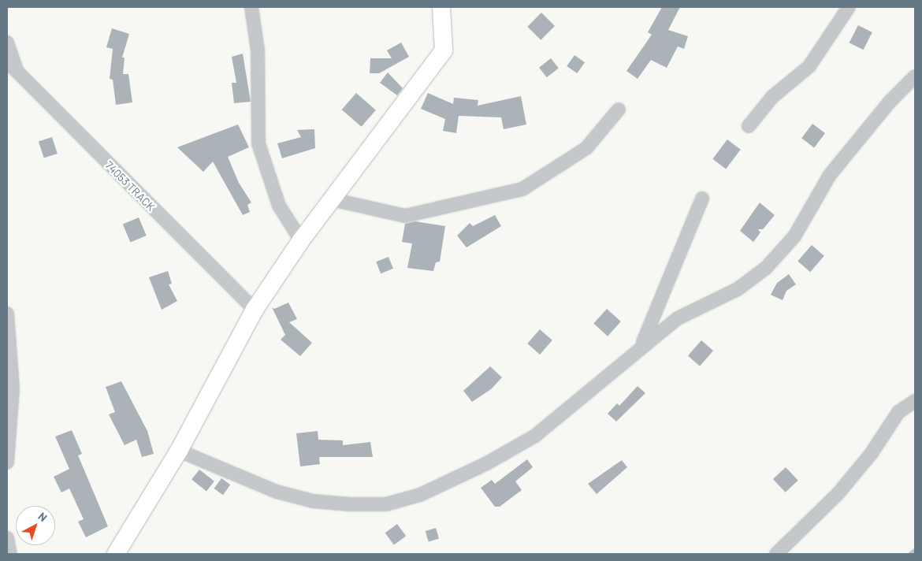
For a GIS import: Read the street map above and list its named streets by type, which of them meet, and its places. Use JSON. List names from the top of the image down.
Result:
{
  "streets": {
    "street": ["74053 TRACK"]
  },
  "north": "top right"
}
